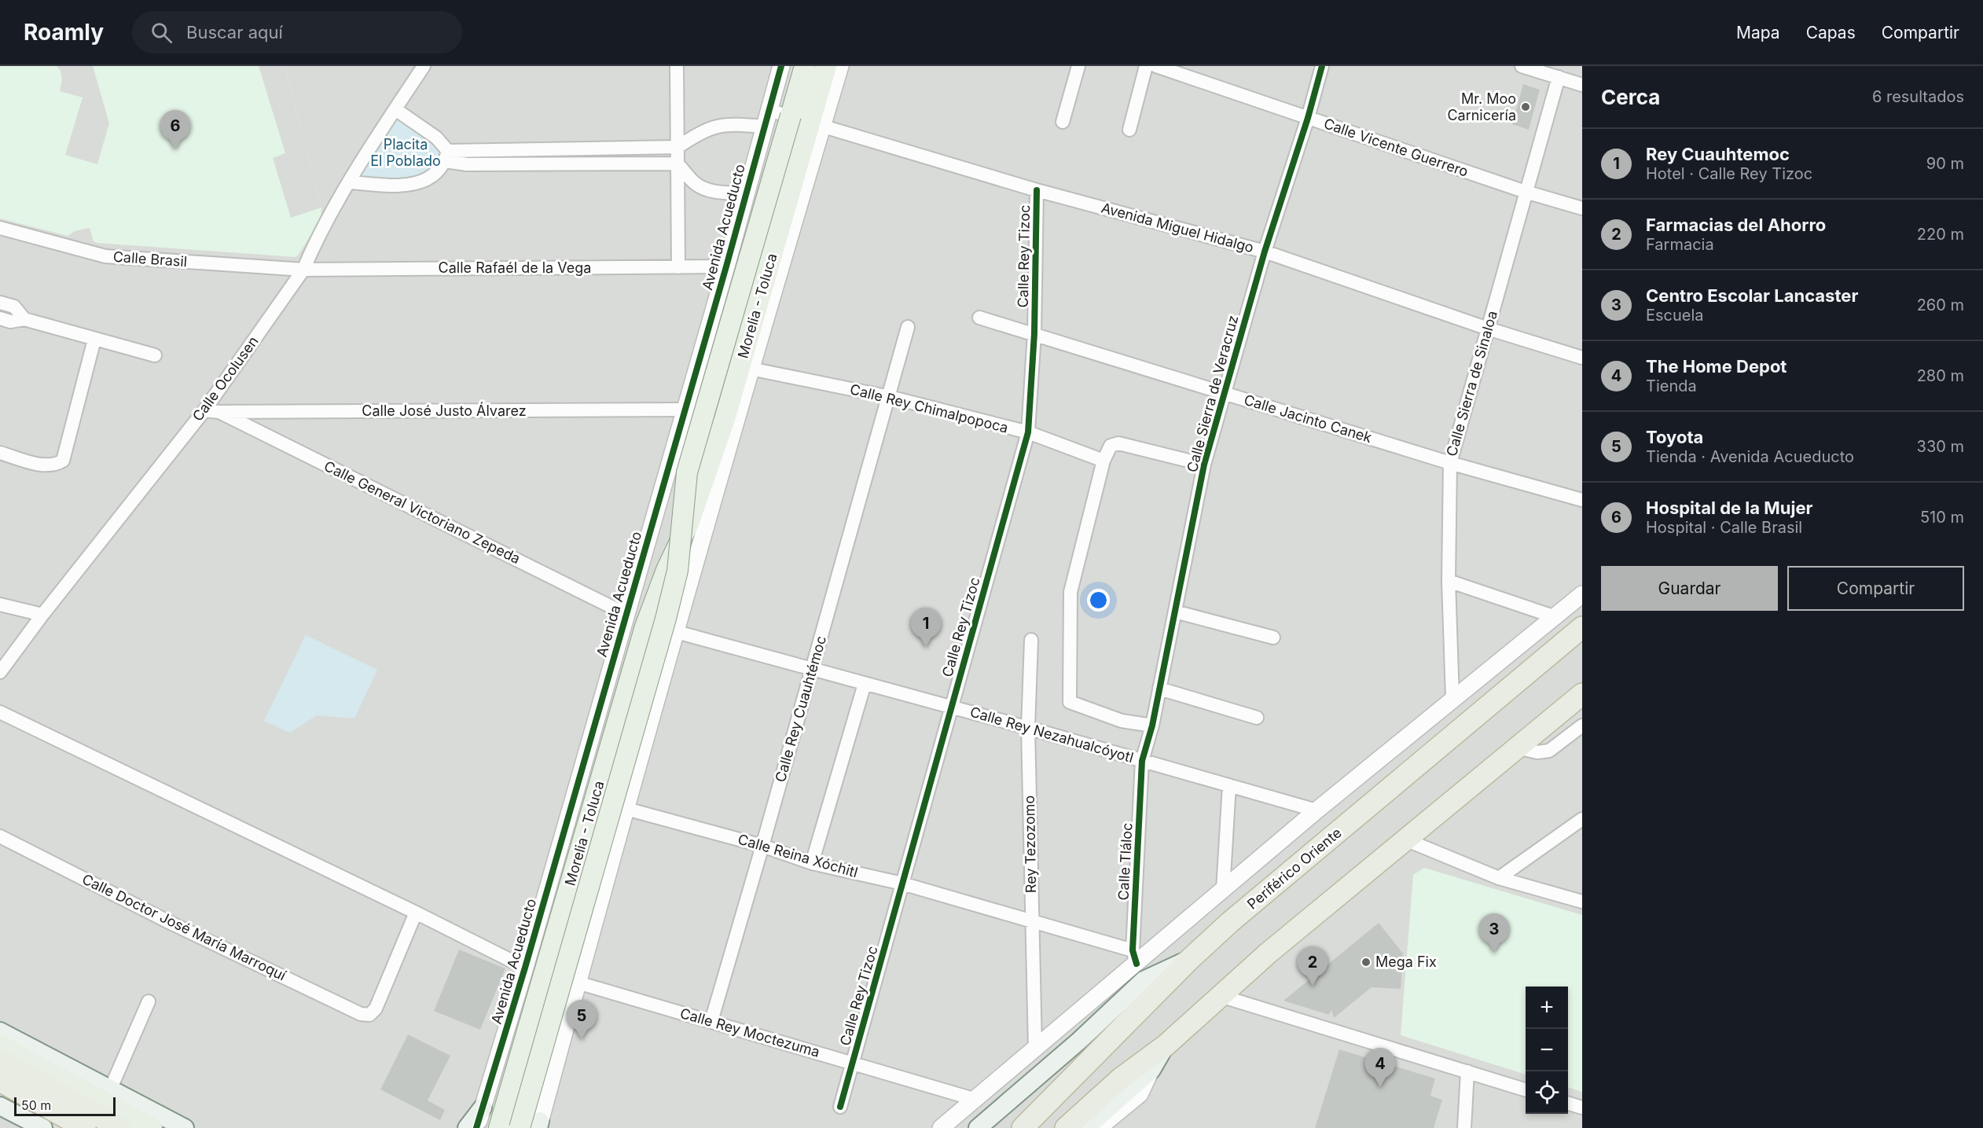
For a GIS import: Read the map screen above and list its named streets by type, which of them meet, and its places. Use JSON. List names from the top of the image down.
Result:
{
  "streets": {
    "highway": ["Periférico Oriente"],
    "main road": ["Morelia - Toluca"],
    "street": [
      "Calle Vicente Guerrero",
      "Avenida Acueducto",
      "Avenida Miguel Hidalgo",
      "Calle Rey Tizoc",
      "Calle Brasil",
      "Calle Rafaél de la Vega",
      "Calle Ocolusen",
      "Calle Sierra de Sinaloa",
      "Calle Sierra de Veracruz",
      "Calle Rey Chimalpopoca",
      "Calle José Justo Álvarez",
      "Calle Jacinto Canek",
      "Calle General Victoriano Zepeda",
      "Calle Rey Cuauhtémoc",
      "Calle Rey Nezahualcóyotl",
      "Rey Tezozomo",
      "Calle Reina Xóchitl",
      "Calle Tláloc",
      "Calle Doctor José María Marroquí",
      "Calle Rey Moctezuma"
    ]
  },
  "crossings": [
    ["Calle Vicente Guerrero", "Calle Sierra de Sinaloa"],
    ["Calle Vicente Guerrero", "Calle Sierra de Veracruz"],
    ["Avenida Acueducto", "Avenida Miguel Hidalgo"],
    ["Avenida Acueducto", "Calle Rafaél de la Vega"],
    ["Avenida Acueducto", "Calle José Justo Álvarez"],
    ["Avenida Acueducto", "Calle General Victoriano Zepeda"],
    ["Avenida Miguel Hidalgo", "Calle Rey Tizoc"],
    ["Avenida Miguel Hidalgo", "Morelia - Toluca"],
    ["Avenida Miguel Hidalgo", "Calle Sierra de Sinaloa"],
    ["Avenida Miguel Hidalgo", "Calle Sierra de Veracruz"],
    ["Calle Rey Tizoc", "Calle Rey Chimalpopoca"],
    ["Calle Rey Tizoc", "Calle Jacinto Canek"],
    ["Calle Rey Tizoc", "Calle Rey Nezahualcóyotl"],
    ["Calle Rey Tizoc", "Calle Reina Xóchitl"],
    ["Calle Rey Tizoc", "Calle Rey Moctezuma"],
    ["Calle Brasil", "Calle Rafaél de la Vega"],
    ["Calle Brasil", "Calle Ocolusen"],
    ["Calle Rafaél de la Vega", "Calle Ocolusen"],
    ["Calle Ocolusen", "Calle José Justo Álvarez"],
    ["Calle Sierra de Sinaloa", "Calle Jacinto Canek"],
    ["Calle Sierra de Veracruz", "Calle Jacinto Canek"],
    ["Calle Sierra de Veracruz", "Calle Rey Nezahualcóyotl"],
    ["Calle Sierra de Veracruz", "Calle Tláloc"],
    ["Calle Rey Chimalpopoca", "Calle Rey Cuauhtémoc"],
    ["Calle José Justo Álvarez", "Calle General Victoriano Zepeda"],
    ["Calle Rey Cuauhtémoc", "Calle Rey Nezahualcóyotl"],
    ["Calle Rey Cuauhtémoc", "Calle Reina Xóchitl"],
    ["Calle Rey Cuauhtémoc", "Calle Rey Moctezuma"],
    ["Calle Rey Nezahualcóyotl", "Rey Tezozomo"],
    ["Calle Rey Nezahualcóyotl", "Calle Tláloc"],
    ["Rey Tezozomo", "Calle Reina Xóchitl"],
    ["Calle Reina Xóchitl", "Calle Tláloc"]
  ],
  "parks": ["Placita El Poblado"],
  "places": ["Mr. Moo Carnicería", "Mega Fix"],
  "scale_bar": "50 m",
  "page": {
    "header": "Roamly",
    "search": "Buscar aquí",
    "nav": ["Mapa", "Capas", "Compartir"],
    "heading": ["Cerca", "6 resultados"],
    "pins": [
      "6",
      "1",
      "3",
      "2",
      "5",
      "4"
    ],
    "list": [
      {
        "mark": "1",
        "name": "Rey Cuauhtemoc",
        "note": "Hotel · Calle Rey Tizoc",
        "value": "90 m"
      },
      {
        "mark": "2",
        "name": "Farmacias del Ahorro",
        "note": "Farmacia",
        "value": "220 m"
      },
      {
        "mark": "3",
        "name": "Centro Escolar Lancaster",
        "note": "Escuela",
        "value": "260 m"
      },
      {
        "mark": "4",
        "name": "The Home Depot",
        "note": "Tienda",
        "value": "280 m"
      },
      {
        "mark": "5",
        "name": "Toyota",
        "note": "Tienda · Avenida Acueducto",
        "value": "330 m"
      },
      {
        "mark": "6",
        "name": "Hospital de la Mujer",
        "note": "Hospital · Calle Brasil",
        "value": "510 m"
      }
    ],
    "buttons": ["Guardar", "Compartir"],
    "map_buttons": ["+", "−"],
    "scale": "50 m"
  }
}
